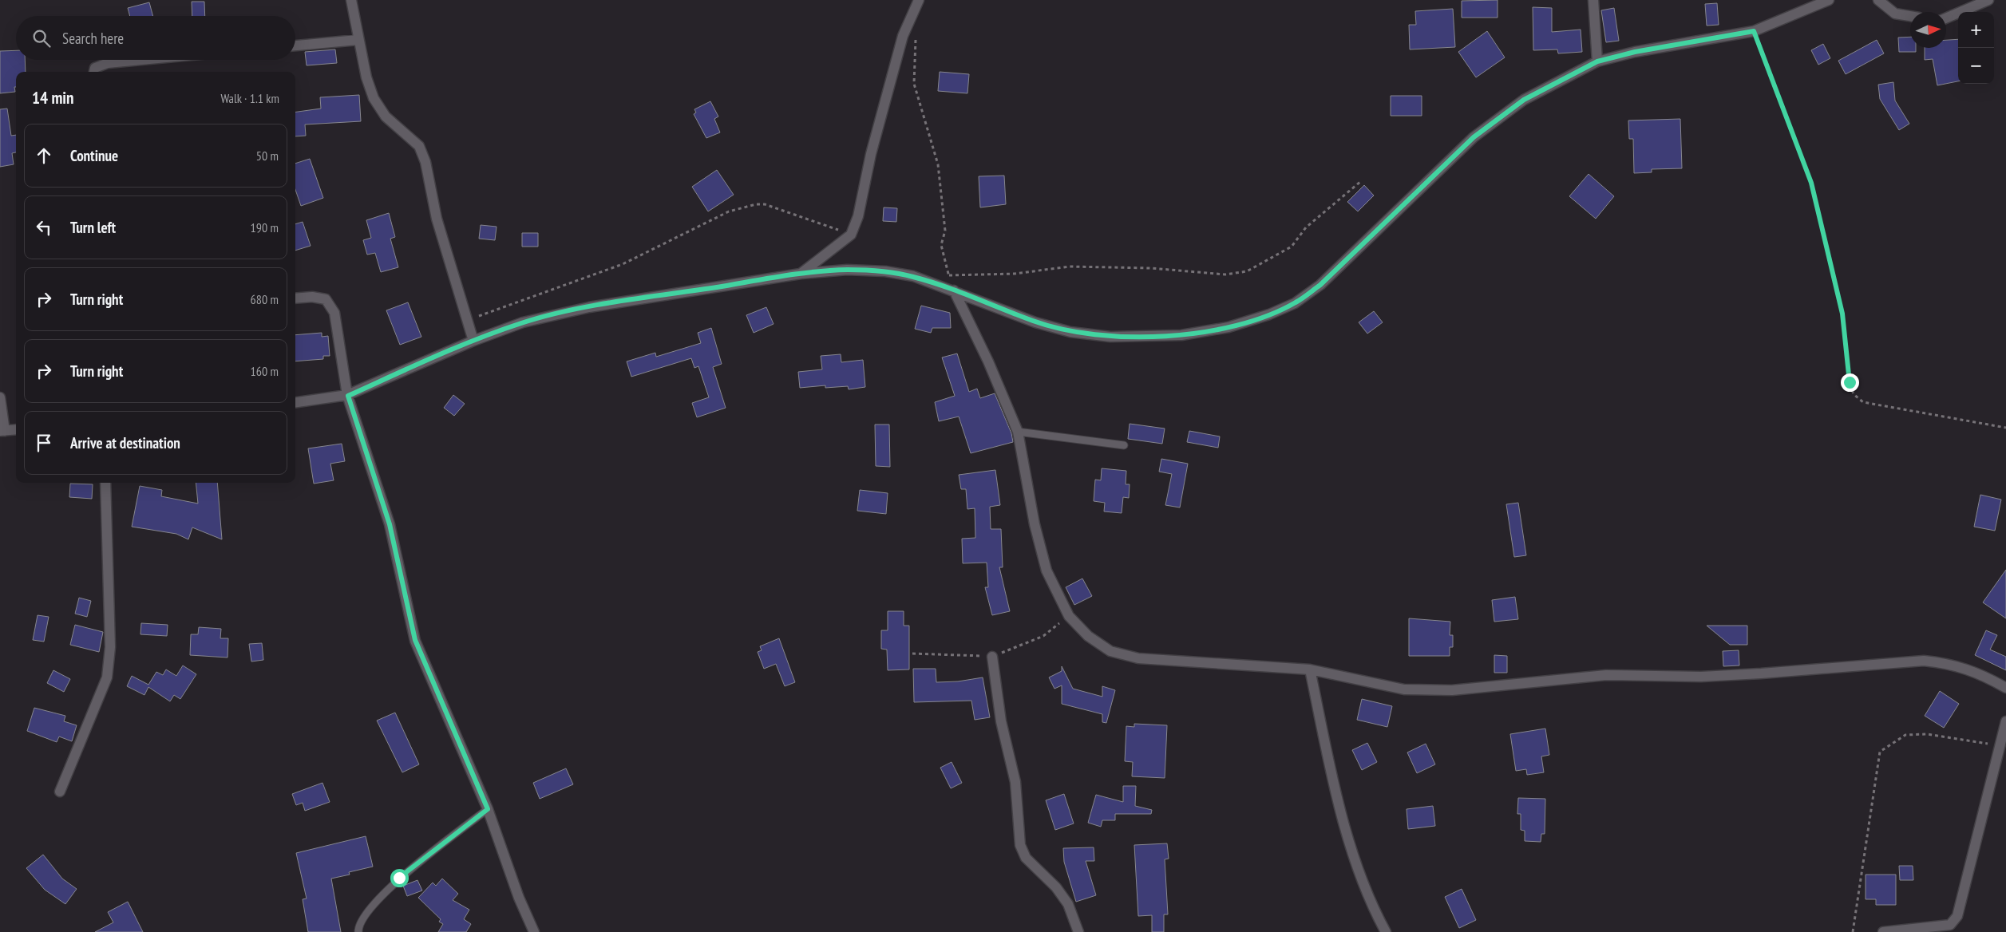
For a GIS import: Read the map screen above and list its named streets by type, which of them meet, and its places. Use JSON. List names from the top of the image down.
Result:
{
  "north": "right",
  "page": {
    "map_buttons": ["+", "−"],
    "search": "Search here",
    "heading": ["14 min", "Walk · 1.1 km"],
    "list": [
      ["Continue", "50 m"],
      ["Turn left", "190 m"],
      ["Turn right", "680 m"],
      ["Turn right", "160 m"],
      "Arrive at destination"
    ]
  }
}
